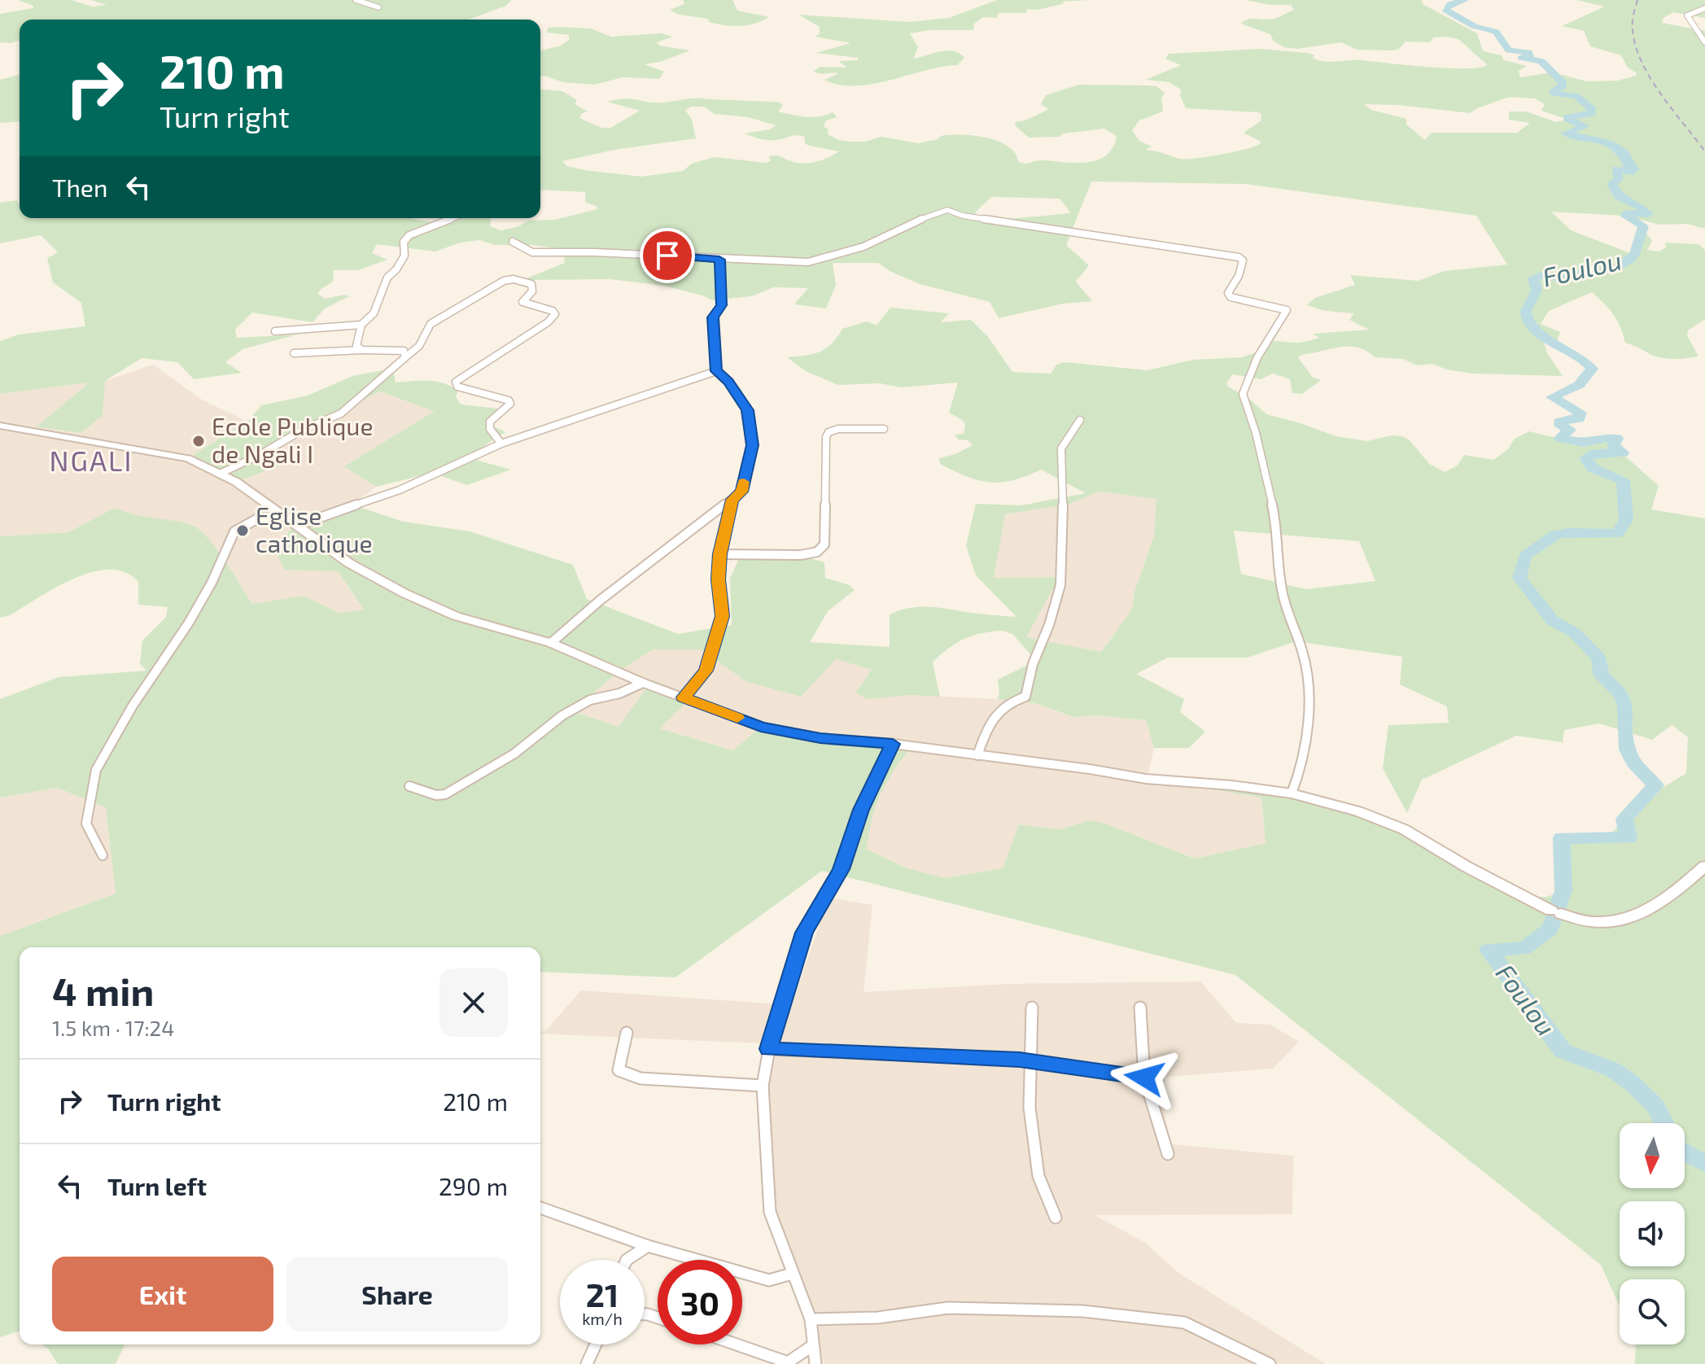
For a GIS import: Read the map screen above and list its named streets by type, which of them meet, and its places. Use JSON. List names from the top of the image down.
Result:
{
  "districts": ["NGALI"],
  "water": ["Foulou"],
  "places": ["Ecole Publique de Ngali I", "Eglise catholique"],
  "north": "bottom",
  "page": {
    "turn": ["210 m", "Turn right"],
    "then": "Then",
    "heading": ["4 min", "1.5 km · 17:24"],
    "list": [
      {
        "name": "Turn right",
        "value": "210 m"
      },
      {
        "name": "Turn left",
        "value": "290 m"
      }
    ],
    "buttons": ["Exit", "Share"],
    "speed": "21 km/h",
    "limit": "30"
  }
}
